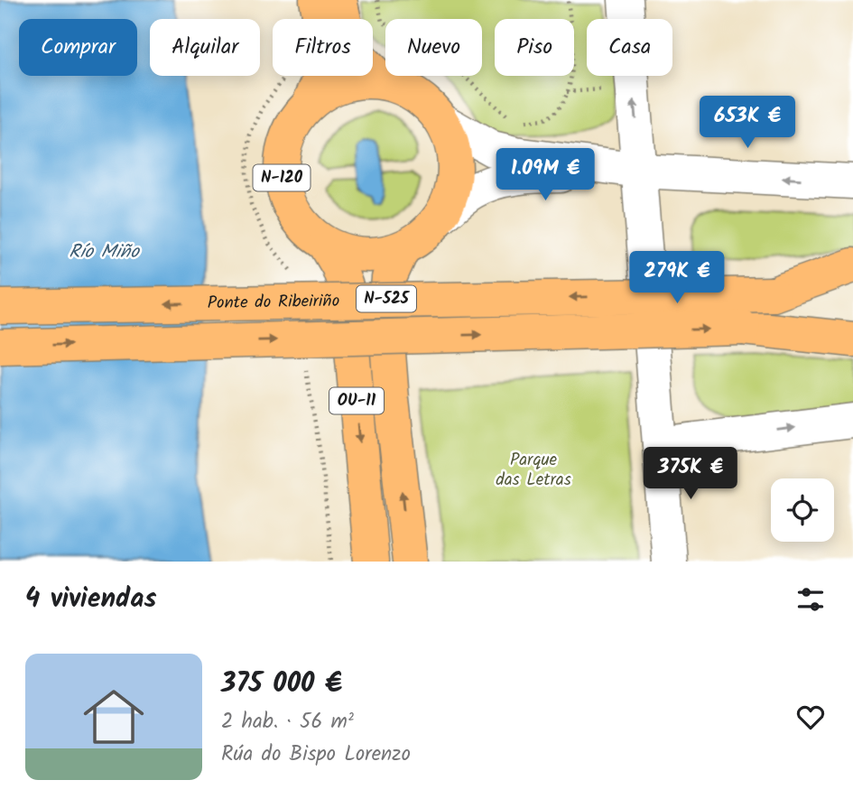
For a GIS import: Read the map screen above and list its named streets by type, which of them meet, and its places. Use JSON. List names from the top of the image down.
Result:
{
  "streets": {
    "highway": [
      "N-120",
      "N-525",
      "Ponte do Ribeiriño",
      "OU-11"
    ]
  },
  "crossings": [
    ["N-120", "OU-11"],
    ["N-525", "Ponte do Ribeiriño"]
  ],
  "water": ["Río Miño"],
  "parks": ["Parque das Letras"],
  "page": {
    "chip": [
      "Comprar",
      "Alquilar",
      "Filtros",
      "Nuevo",
      "Piso",
      "Casa"
    ],
    "price": [
      "653K €",
      "1.09M €",
      "279K €",
      "375K €"
    ],
    "heading": "4 viviendas",
    "list": [
      {
        "name": "375 000 €",
        "note": "2 hab. · 56 m² · Rúa do Bispo Lorenzo"
      }
    ]
  }
}
